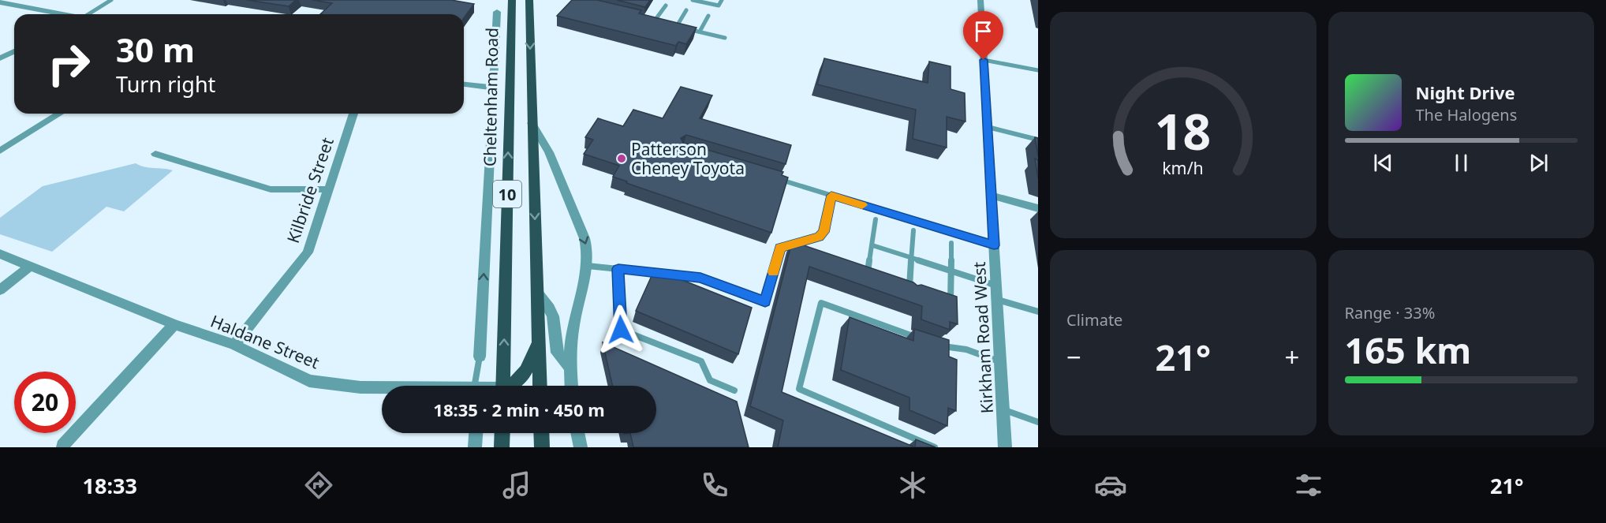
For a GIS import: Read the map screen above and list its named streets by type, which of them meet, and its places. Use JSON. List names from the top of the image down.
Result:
{
  "streets": {
    "main road": ["Cheltenham Road", "10"],
    "street": ["Kilbride Street", "Kirkham Road West", "Haldane Street"]
  },
  "crossings": [
    ["Kilbride Street", "Haldane Street"]
  ],
  "places": ["Patterson Cheney Toyota"],
  "page": {
    "turn": ["30 m", "Turn right"],
    "song": ["Night Drive", "The Halogens"],
    "tile": [
      "Climate",
      ["Range · 33%", "165 km"]
    ],
    "heat": ["−", "21°", "+"],
    "limit": "20",
    "trip": "18:35 · 2 min · 450 m",
    "tabs": ["18:33", "21°"],
    "gauge": ["18", "km/h"]
  }
}
